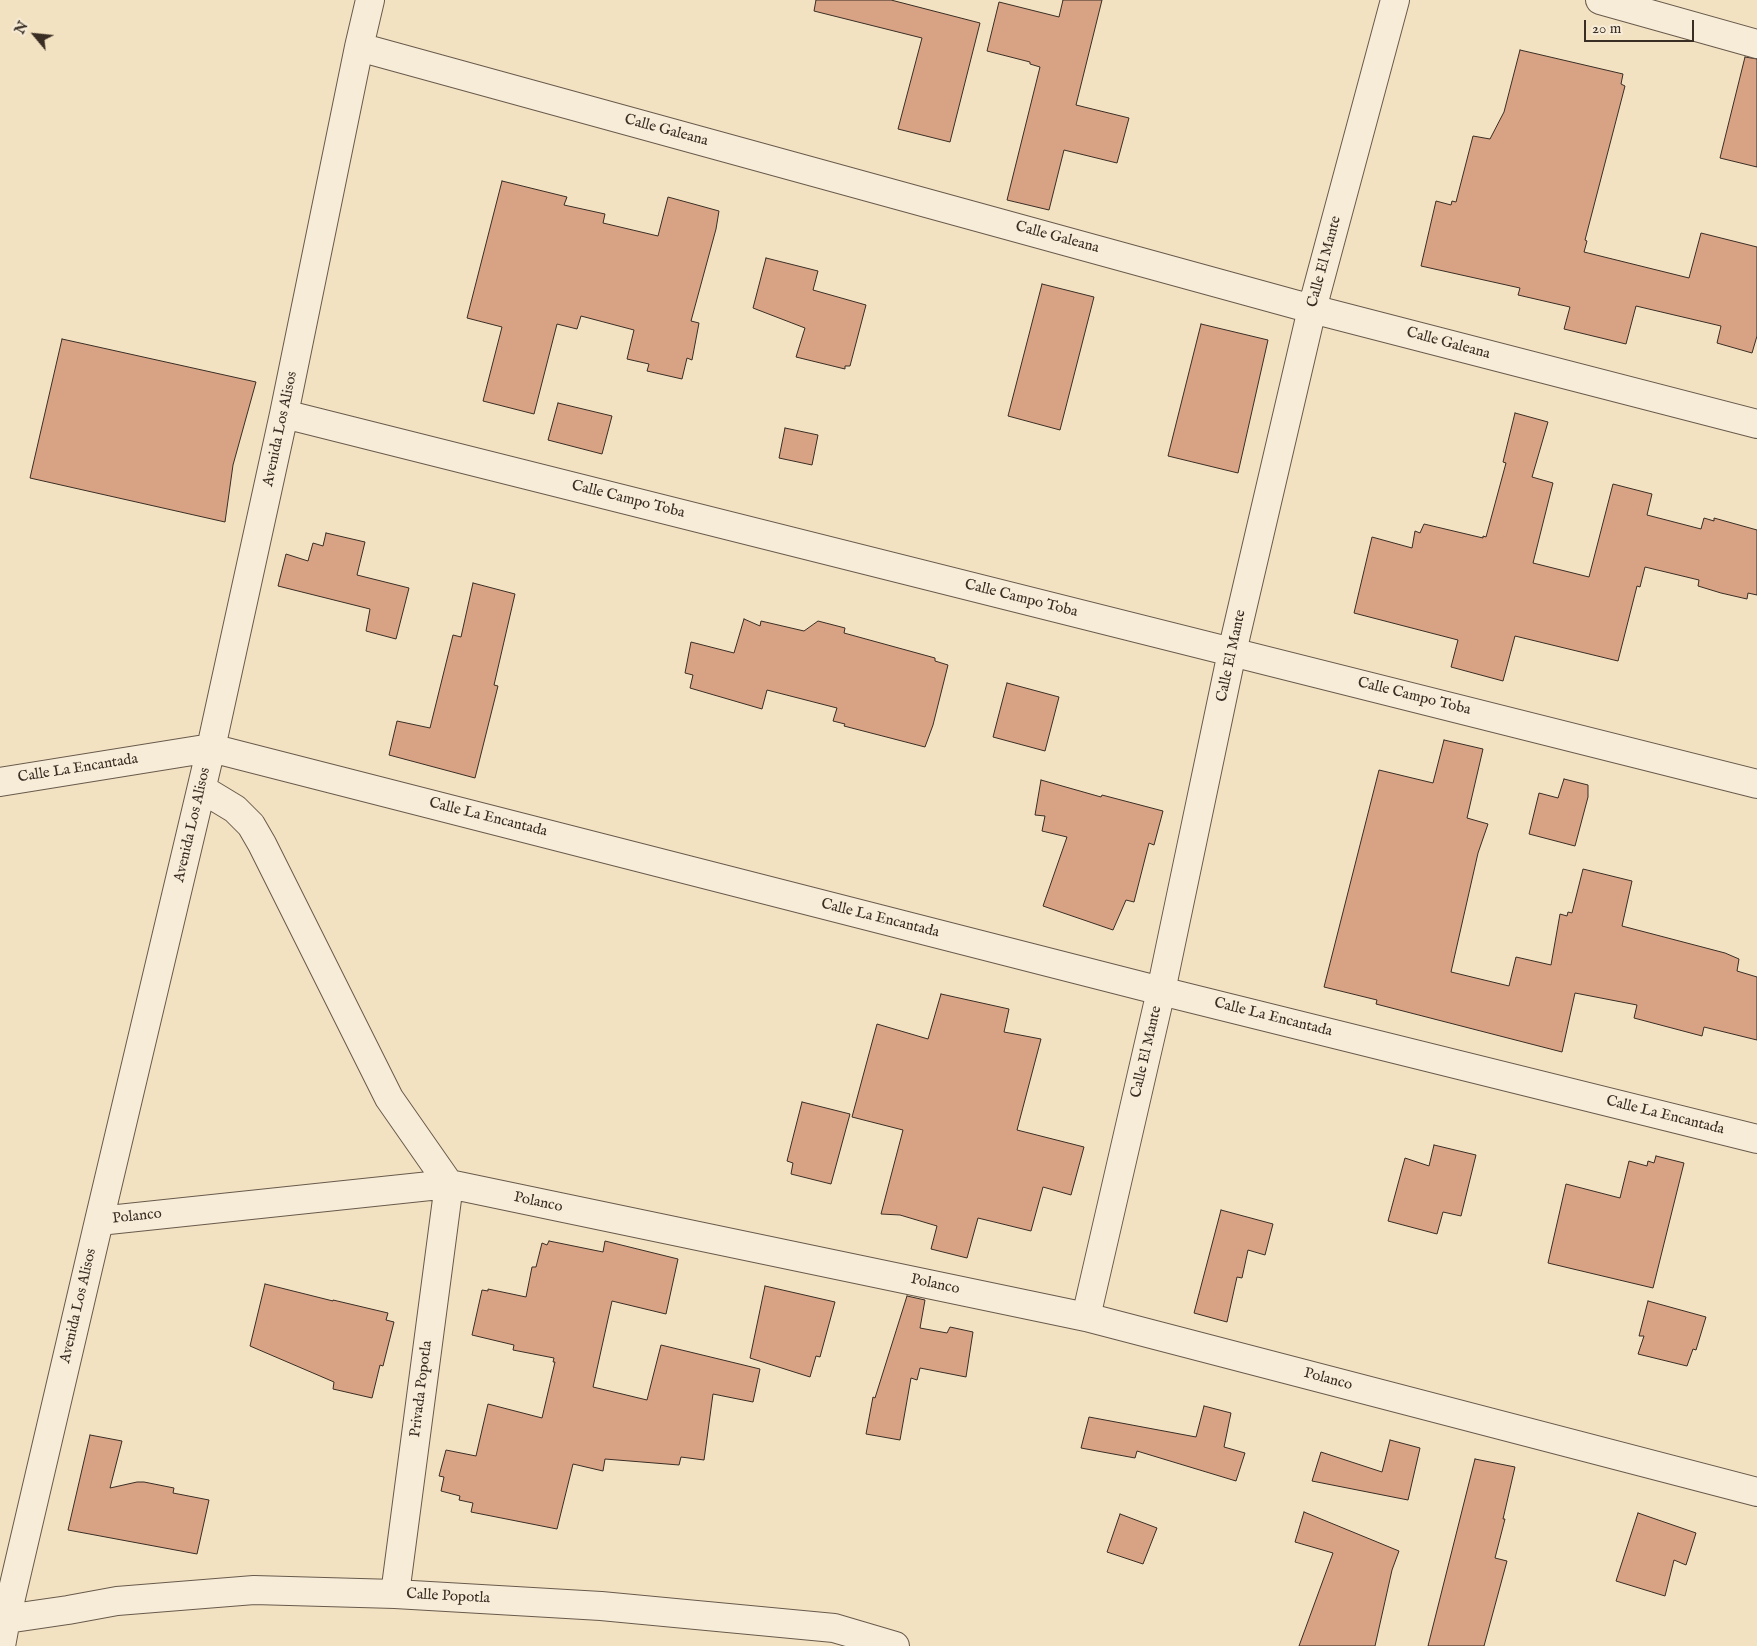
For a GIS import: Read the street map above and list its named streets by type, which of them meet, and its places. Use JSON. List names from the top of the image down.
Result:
{
  "streets": {
    "street": [
      "Calle Galeana",
      "Calle El Mante",
      "Avenida Los Alisos",
      "Calle Campo Toba",
      "Calle La Encantada",
      "Polanco",
      "Privada Popotla",
      "Calle Popotla"
    ]
  },
  "crossings": [
    ["Calle Galeana", "Calle El Mante"],
    ["Calle Galeana", "Avenida Los Alisos"],
    ["Calle El Mante", "Calle Campo Toba"],
    ["Calle El Mante", "Calle La Encantada"],
    ["Calle El Mante", "Polanco"],
    ["Avenida Los Alisos", "Calle Campo Toba"],
    ["Avenida Los Alisos", "Calle La Encantada"],
    ["Avenida Los Alisos", "Polanco"],
    ["Avenida Los Alisos", "Calle Popotla"],
    ["Polanco", "Privada Popotla"],
    ["Privada Popotla", "Calle Popotla"]
  ],
  "scale_bar": "20 m",
  "north": "top left"
}
